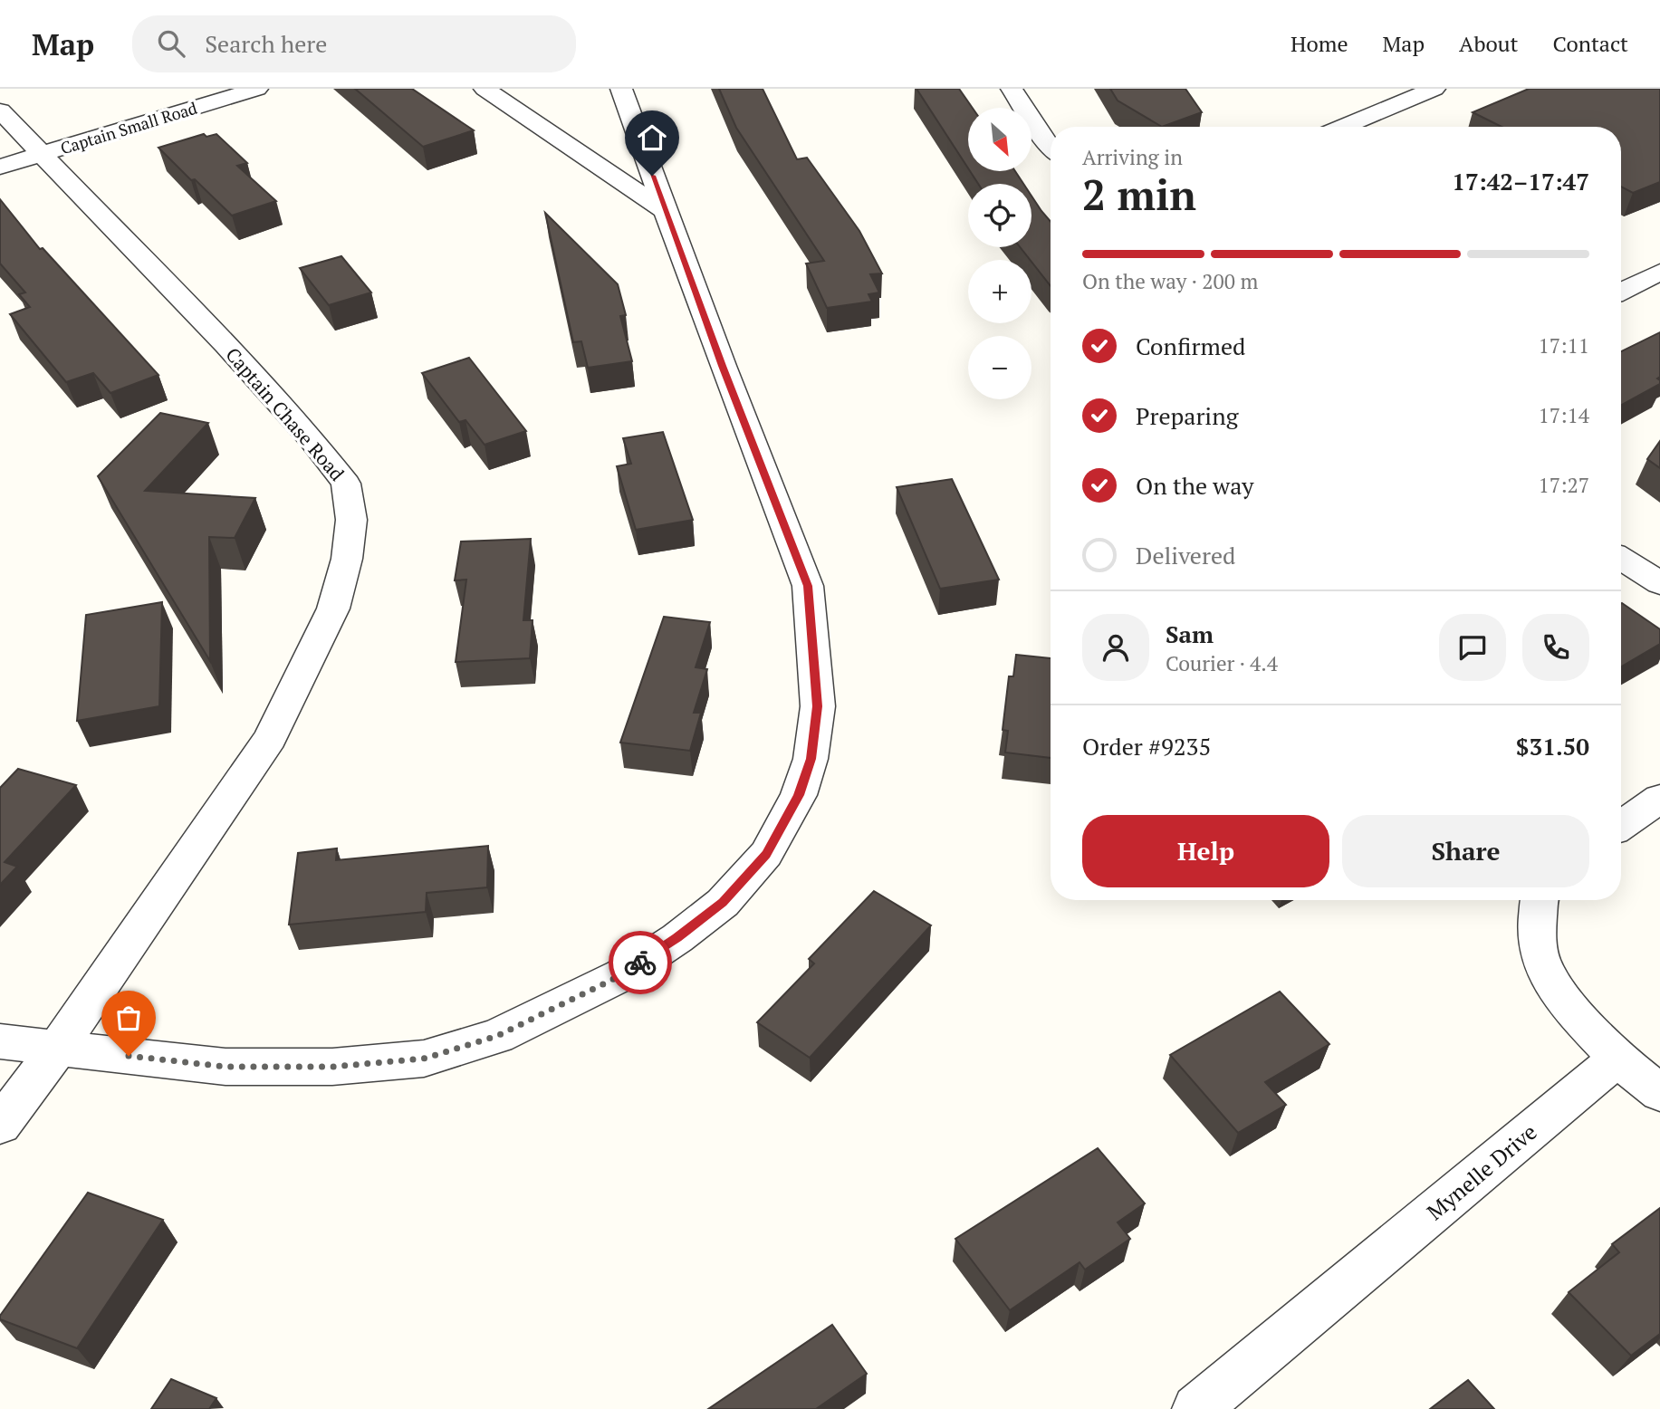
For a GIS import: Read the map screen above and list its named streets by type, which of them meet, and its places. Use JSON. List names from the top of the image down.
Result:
{
  "streets": {
    "street": ["Captain Small Road", "Captain Chase Road", "Mynelle Drive"]
  },
  "crossings": [
    ["Captain Small Road", "Captain Chase Road"]
  ],
  "north": "bottom right",
  "page": {
    "header": "Map",
    "search": "Search here",
    "nav": [
      "Home",
      "Map",
      "About",
      "Contact"
    ],
    "map_buttons": ["+", "−"],
    "heading": ["2 min", "Arriving in", "17:42–17:47"],
    "panel": [
      "Sam",
      "Courier · 4.4",
      "Order #9235",
      "$31.50"
    ],
    "bar": "On the way · 200 m",
    "list": [
      ["Confirmed", "17:11"],
      ["Preparing", "17:14"],
      ["On the way", "17:27"],
      "Delivered"
    ],
    "buttons": ["Help", "Share"]
  }
}
